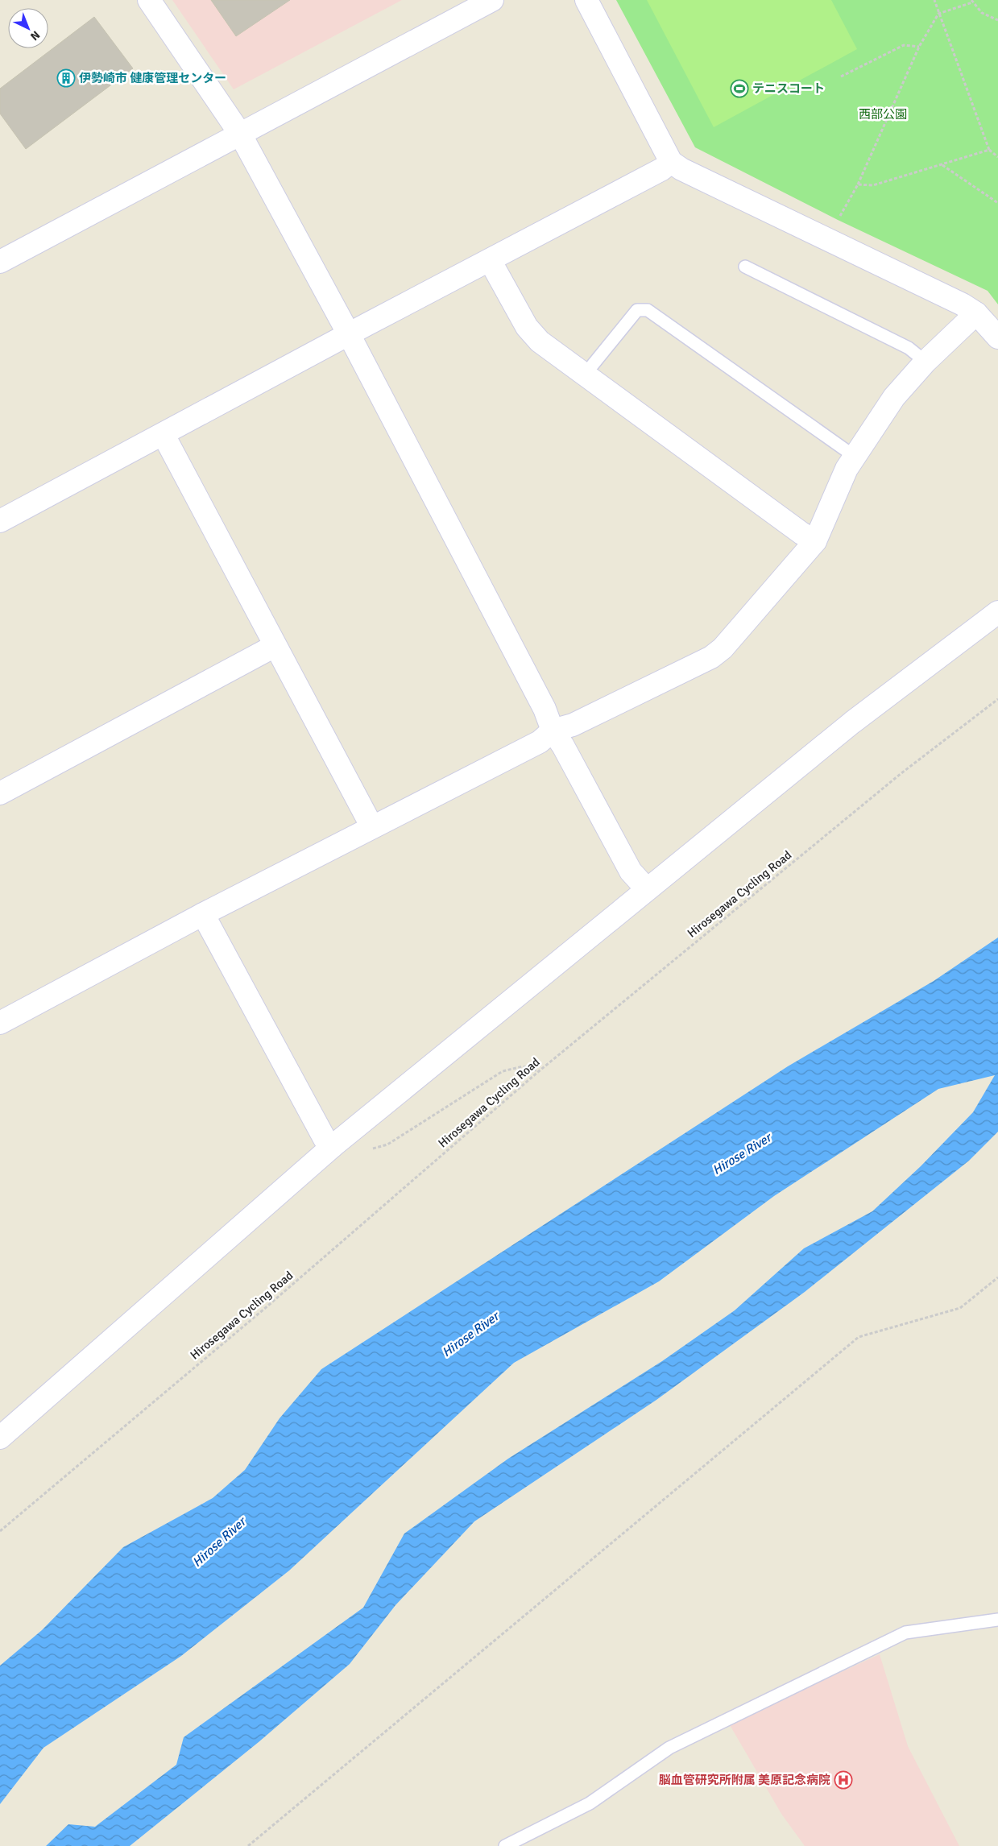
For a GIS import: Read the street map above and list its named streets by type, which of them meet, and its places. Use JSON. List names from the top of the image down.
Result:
{
  "streets": {
    "path": ["Hirosegawa Cycling Road"]
  },
  "water": ["Hirose River"],
  "parks": ["西部公園"],
  "places": {
    "building": ["伊勢崎市 健康管理センター"],
    "sports": ["テニスコート"],
    "hospital": ["脳血管研究所附属 美原記念病院"]
  },
  "north": "bottom right"
}
